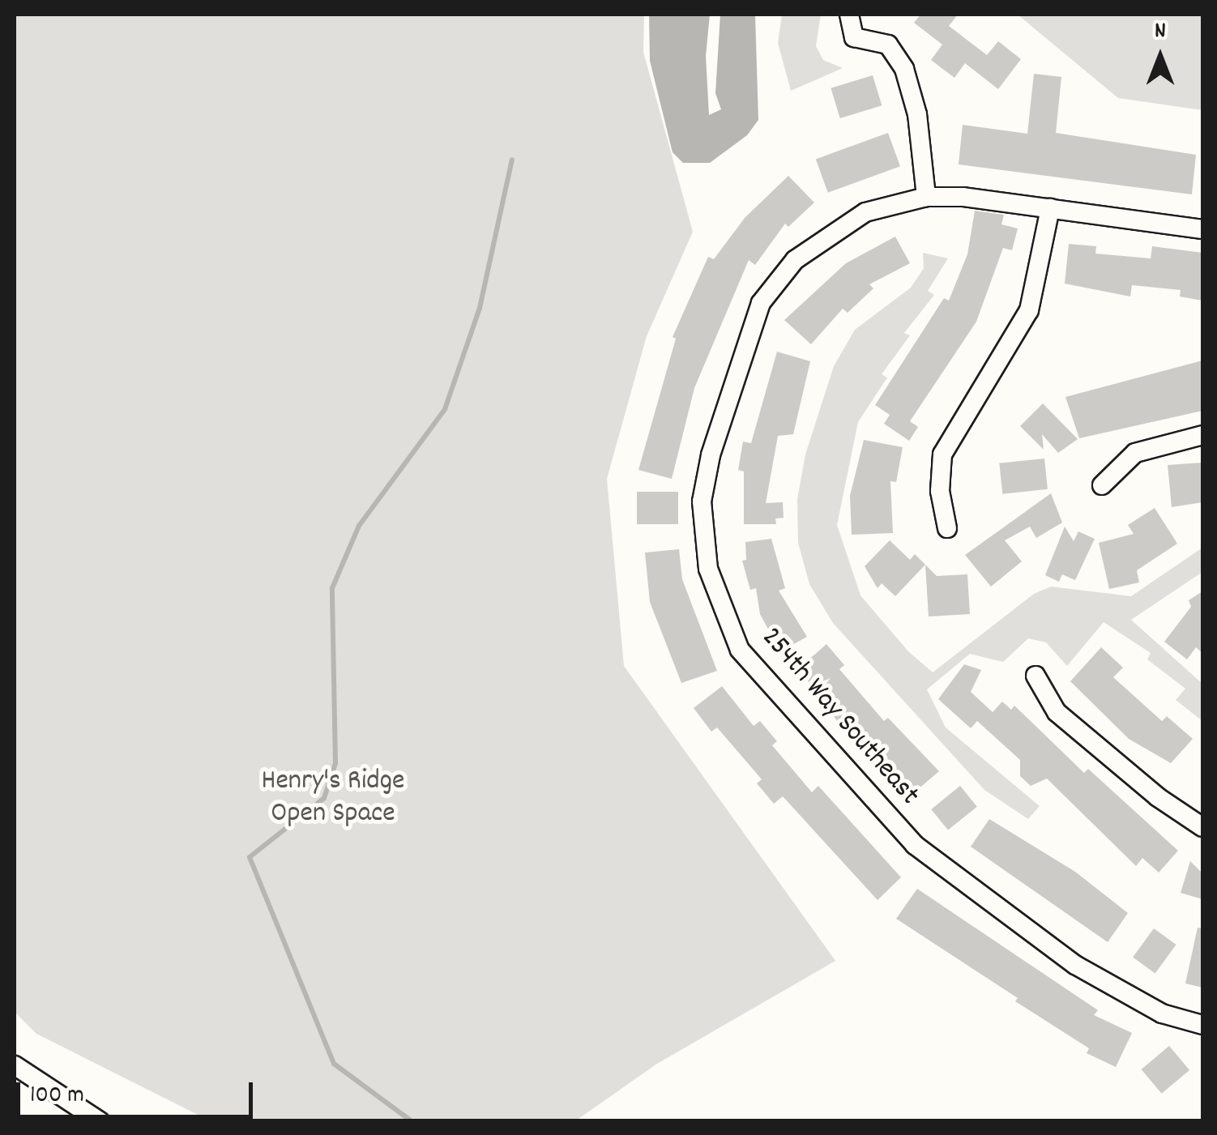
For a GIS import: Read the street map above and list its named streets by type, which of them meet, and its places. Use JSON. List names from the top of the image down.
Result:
{
  "streets": {
    "street": ["254th Way Southeast"]
  },
  "parks": ["Henry's Ridge Open Space"],
  "scale_bar": "100 m",
  "north": "top"
}
